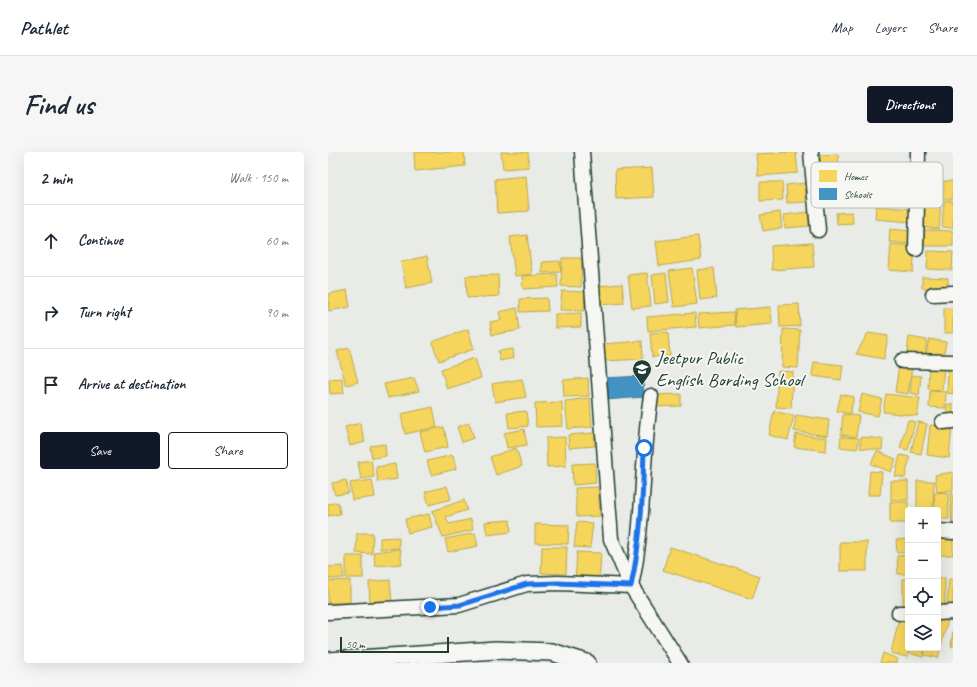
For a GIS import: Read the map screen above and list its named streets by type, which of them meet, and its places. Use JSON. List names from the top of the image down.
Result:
{
  "places": {
    "school or university": ["Jeetpur Public English Bording School"]
  },
  "legend": ["Homes", "Schools"],
  "scale_bar": "50 m",
  "page": {
    "header": "Pathlet",
    "nav": ["Map", "Layers", "Share"],
    "buttons": [
      "Directions",
      ["Save", "Share"]
    ],
    "title": "Find us",
    "heading": ["2 min", "Walk · 150 m"],
    "list": [
      ["Continue", "60 m"],
      ["Turn right", "90 m"],
      "Arrive at destination"
    ],
    "map_buttons": ["+", "−"],
    "scale": "50 m"
  }
}
